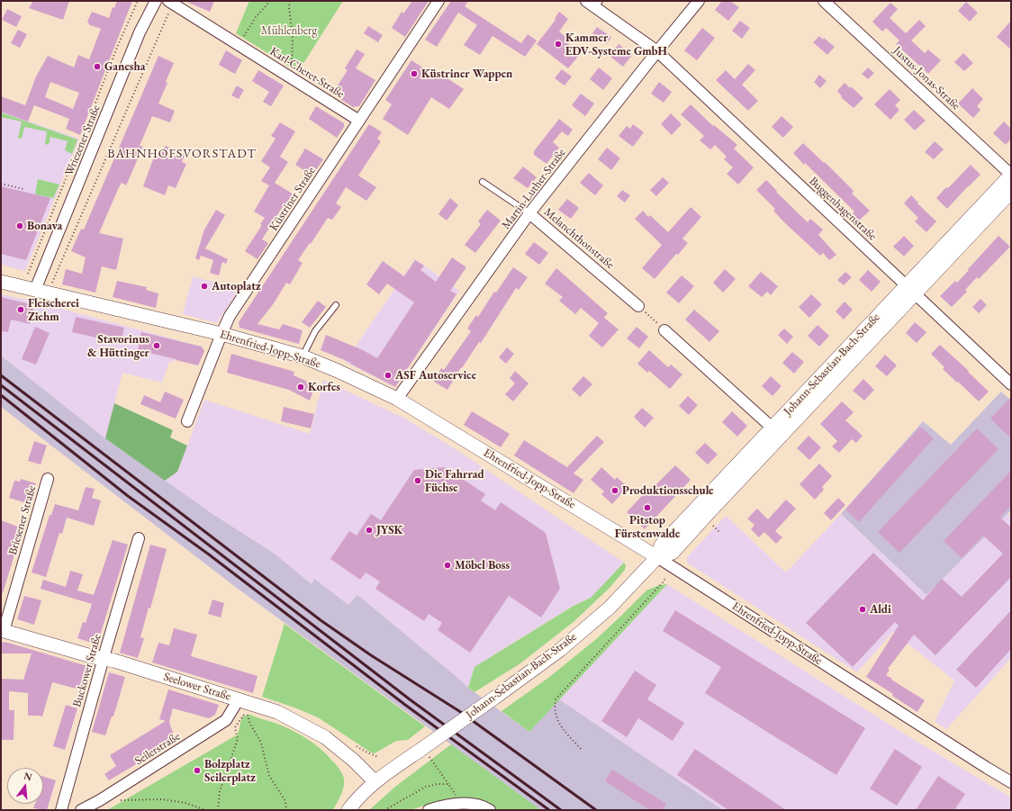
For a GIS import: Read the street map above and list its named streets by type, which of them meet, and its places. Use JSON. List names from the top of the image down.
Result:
{
  "streets": {
    "street": [
      "Karl-Cheret-Straße",
      "Justus-Jonas-Straße",
      "Wriezener Straße",
      "Martin-Luther-Straße",
      "Küstriner Straße",
      "Buggenhagenstraße",
      "Melanchthonstraße",
      "Ehrenfried-Jopp-Straße",
      "Johann-Sebastian-Bach-Straße",
      "Briesener Straße",
      "Buckower Straße",
      "Seelower Straße",
      "Seilerstraße"
    ]
  },
  "crossings": [
    ["Karl-Cheret-Straße", "Küstriner Straße"],
    ["Justus-Jonas-Straße", "Johann-Sebastian-Bach-Straße"],
    ["Wriezener Straße", "Ehrenfried-Jopp-Straße"],
    ["Martin-Luther-Straße", "Buggenhagenstraße"],
    ["Martin-Luther-Straße", "Melanchthonstraße"],
    ["Martin-Luther-Straße", "Ehrenfried-Jopp-Straße"],
    ["Küstriner Straße", "Ehrenfried-Jopp-Straße"],
    ["Buggenhagenstraße", "Johann-Sebastian-Bach-Straße"],
    ["Ehrenfried-Jopp-Straße", "Johann-Sebastian-Bach-Straße"],
    ["Johann-Sebastian-Bach-Straße", "Seelower Straße"],
    ["Briesener Straße", "Seelower Straße"],
    ["Buckower Straße", "Seelower Straße"],
    ["Seelower Straße", "Seilerstraße"]
  ],
  "districts": ["BAHNHOFSVORSTADT"],
  "parks": ["Mühlenberg"],
  "places": [
    "Kammer EDV-Systeme GmbH",
    "Ganesha",
    "Küstriner Wappen",
    "Bonava",
    "Autoplatz",
    "Fleischerei Ziehm",
    "Stavorinus & Hüttinger",
    "ASF Autoservice",
    "Korfes",
    "Die Fahrrad Füchse",
    "Produktionsschule",
    "Pitstop Fürstenwalde",
    "JYSK",
    "Möbel Boss",
    "Aldi",
    "Bolzplatz Seilerplatz"
  ],
  "north": "top"
}
